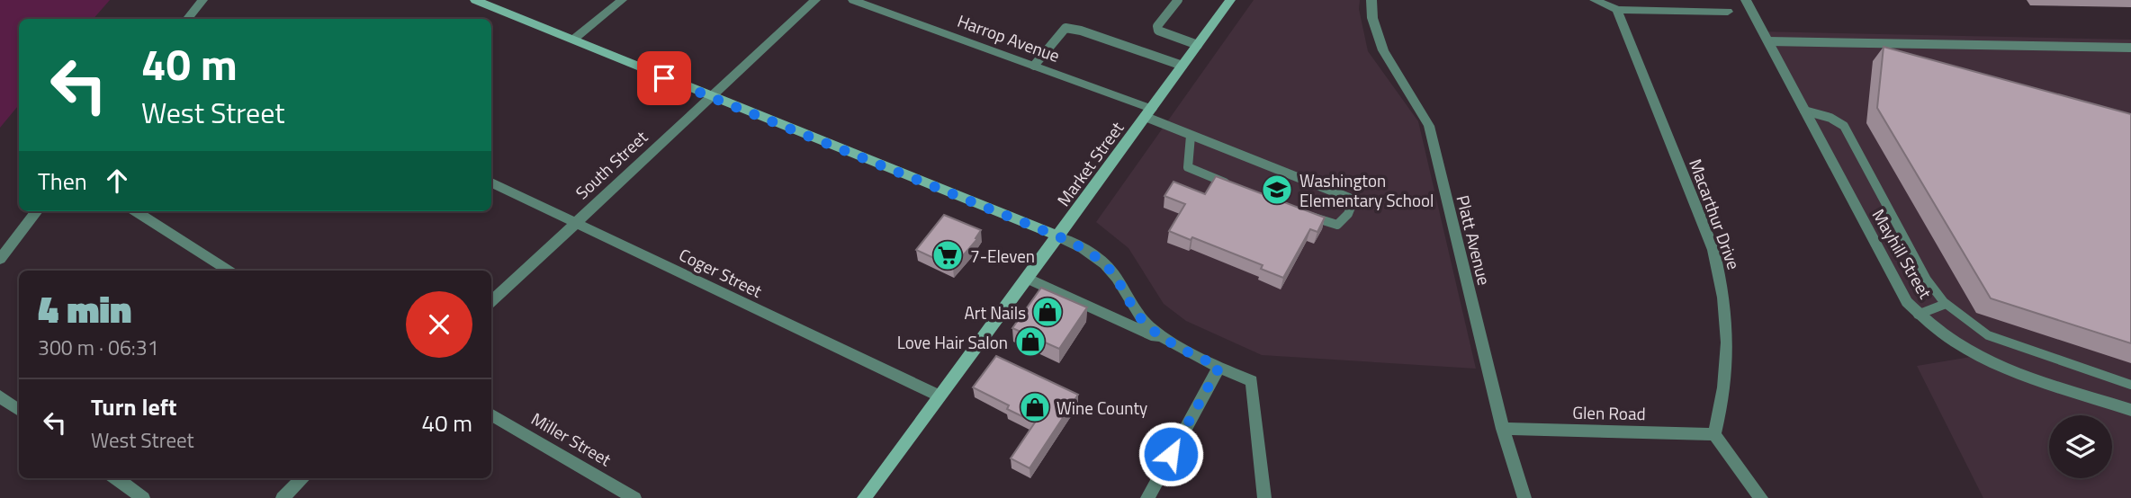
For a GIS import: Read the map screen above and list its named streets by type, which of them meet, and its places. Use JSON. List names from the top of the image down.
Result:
{
  "streets": {
    "street": [
      "Harrop Avenue",
      "Market Street",
      "South Street",
      "Macarthur Drive",
      "Platt Avenue",
      "Mayhill Street",
      "Coger Street",
      "Glen Road",
      "Miller Street"
    ]
  },
  "crossings": [
    ["Harrop Avenue", "Market Street"],
    ["Market Street", "Coger Street"],
    ["South Street", "Coger Street"],
    ["Macarthur Drive", "Glen Road"],
    ["Platt Avenue", "Glen Road"]
  ],
  "places": {
    "school or university": ["Washington Elementary School"],
    "supermarket": ["7-Eleven"],
    "shop": ["Art Nails", "Love Hair Salon", "Wine County"]
  },
  "page": {
    "turn": ["40 m", "West Street"],
    "then": "Then",
    "heading": ["4 min", "300 m · 06:31"],
    "list": [
      {
        "name": "Turn left",
        "note": "West Street",
        "value": "40 m"
      }
    ]
  }
}
